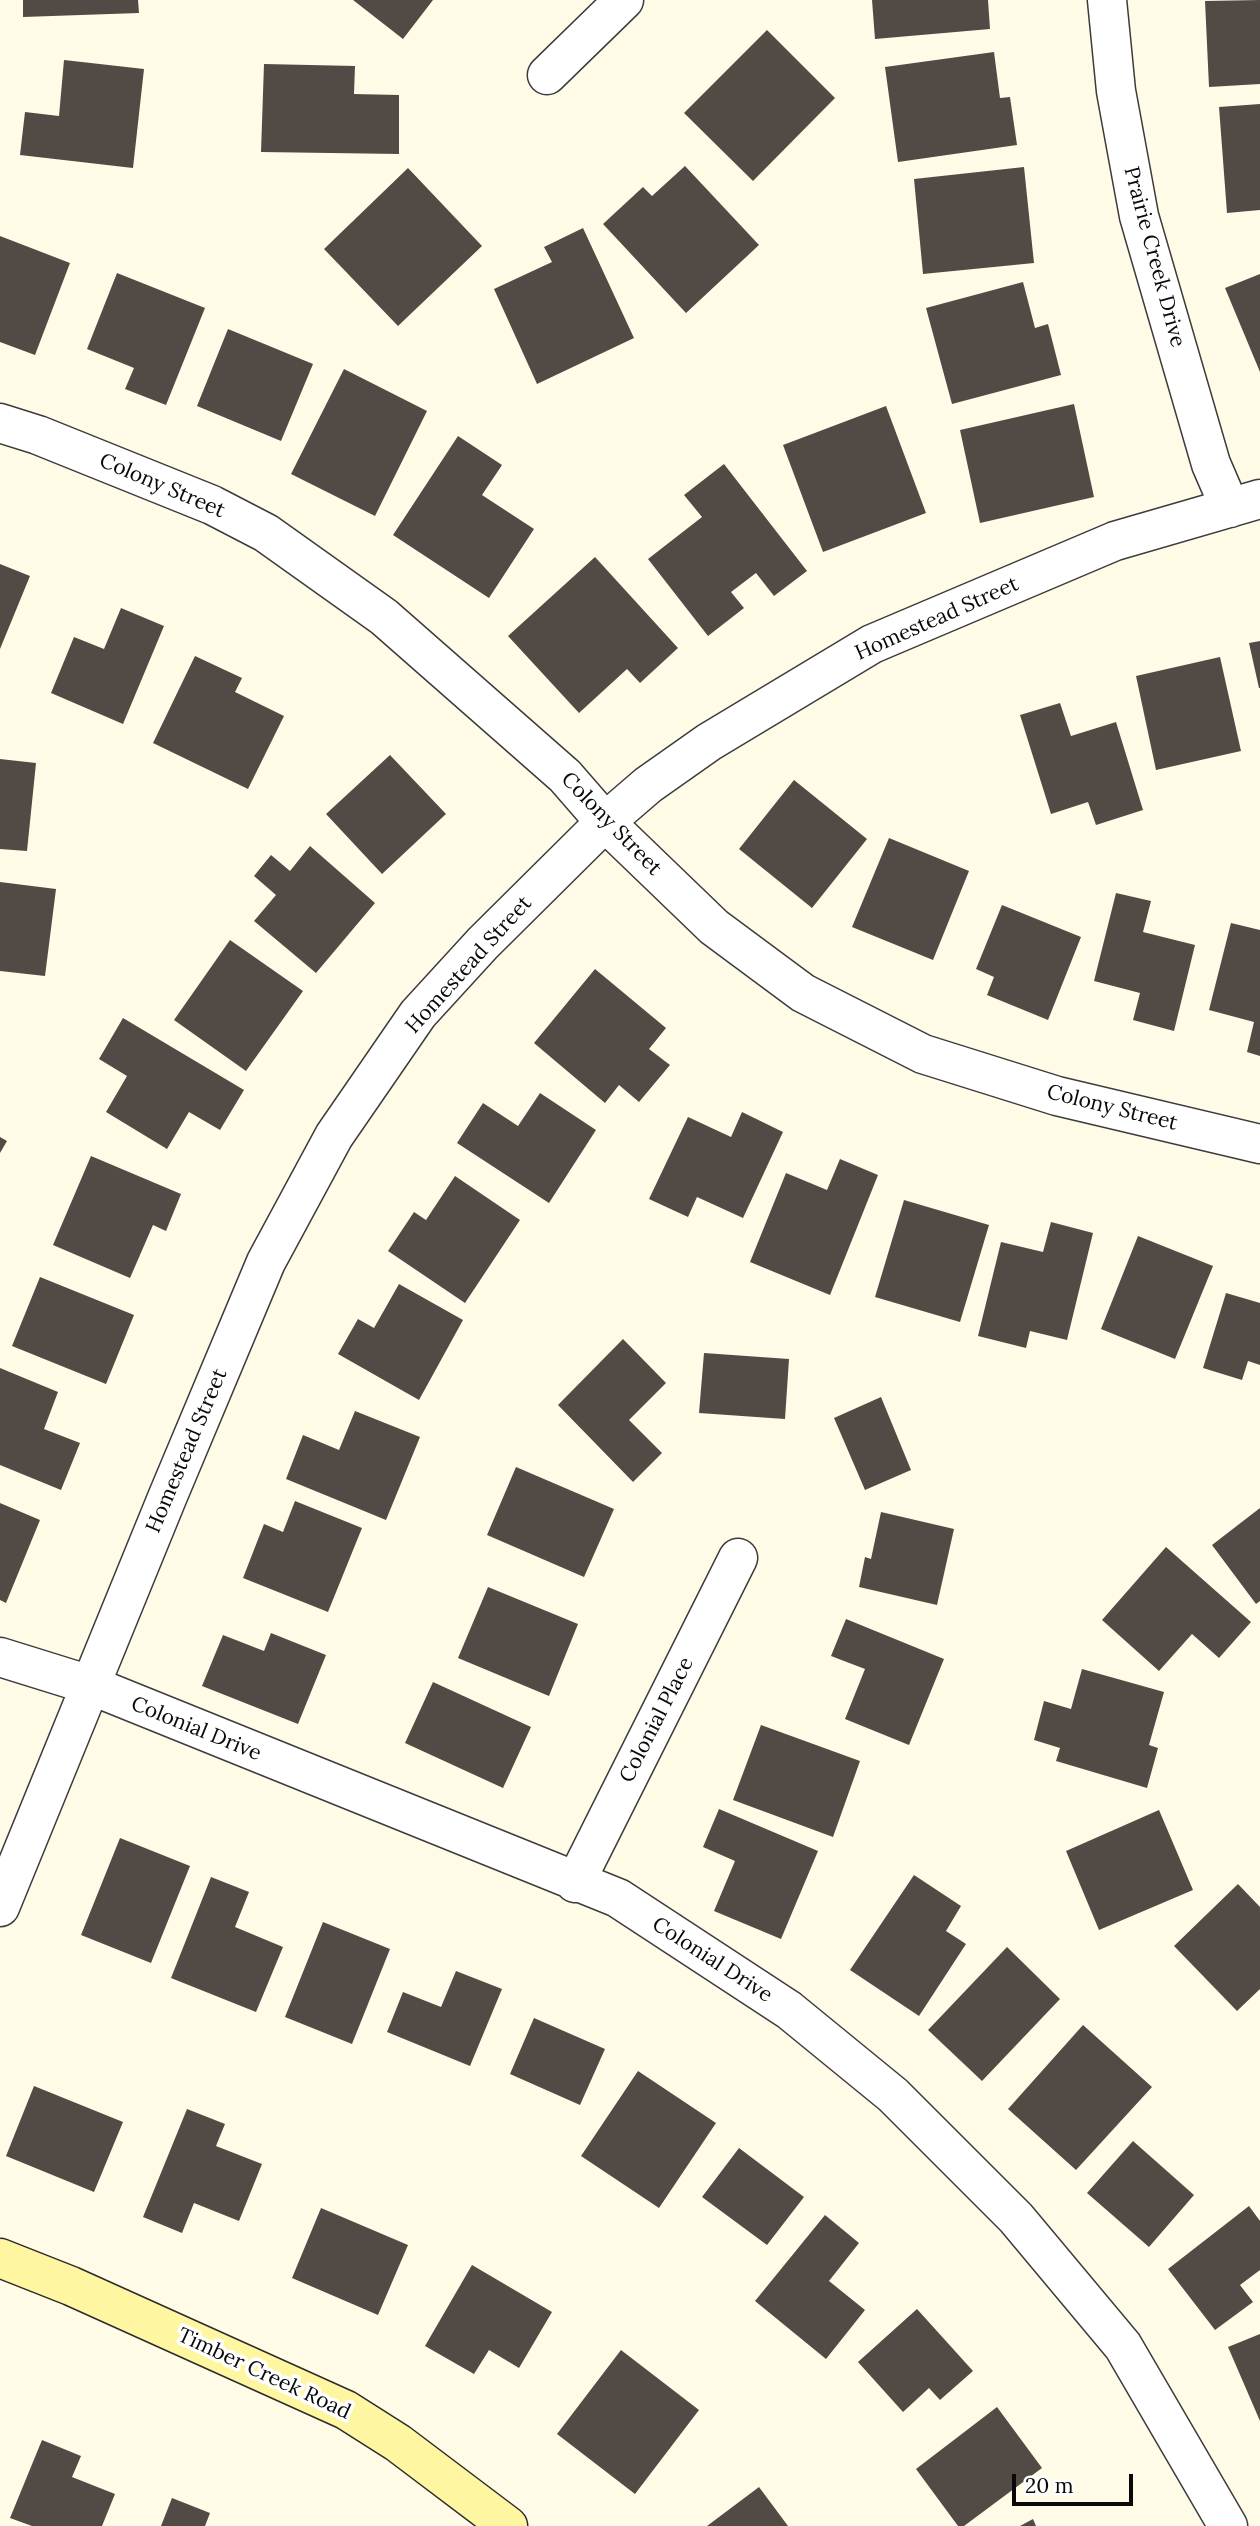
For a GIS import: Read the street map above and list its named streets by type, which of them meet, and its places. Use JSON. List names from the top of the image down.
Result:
{
  "streets": {
    "street": [
      "Prairie Creek Drive",
      "Colony Street",
      "Homestead Street",
      "Colonial Place",
      "Colonial Drive",
      "Timber Creek Road"
    ]
  },
  "crossings": [
    ["Prairie Creek Drive", "Homestead Street"],
    ["Colony Street", "Homestead Street"],
    ["Homestead Street", "Colonial Drive"],
    ["Colonial Place", "Colonial Drive"]
  ],
  "scale_bar": "20 m"
}
